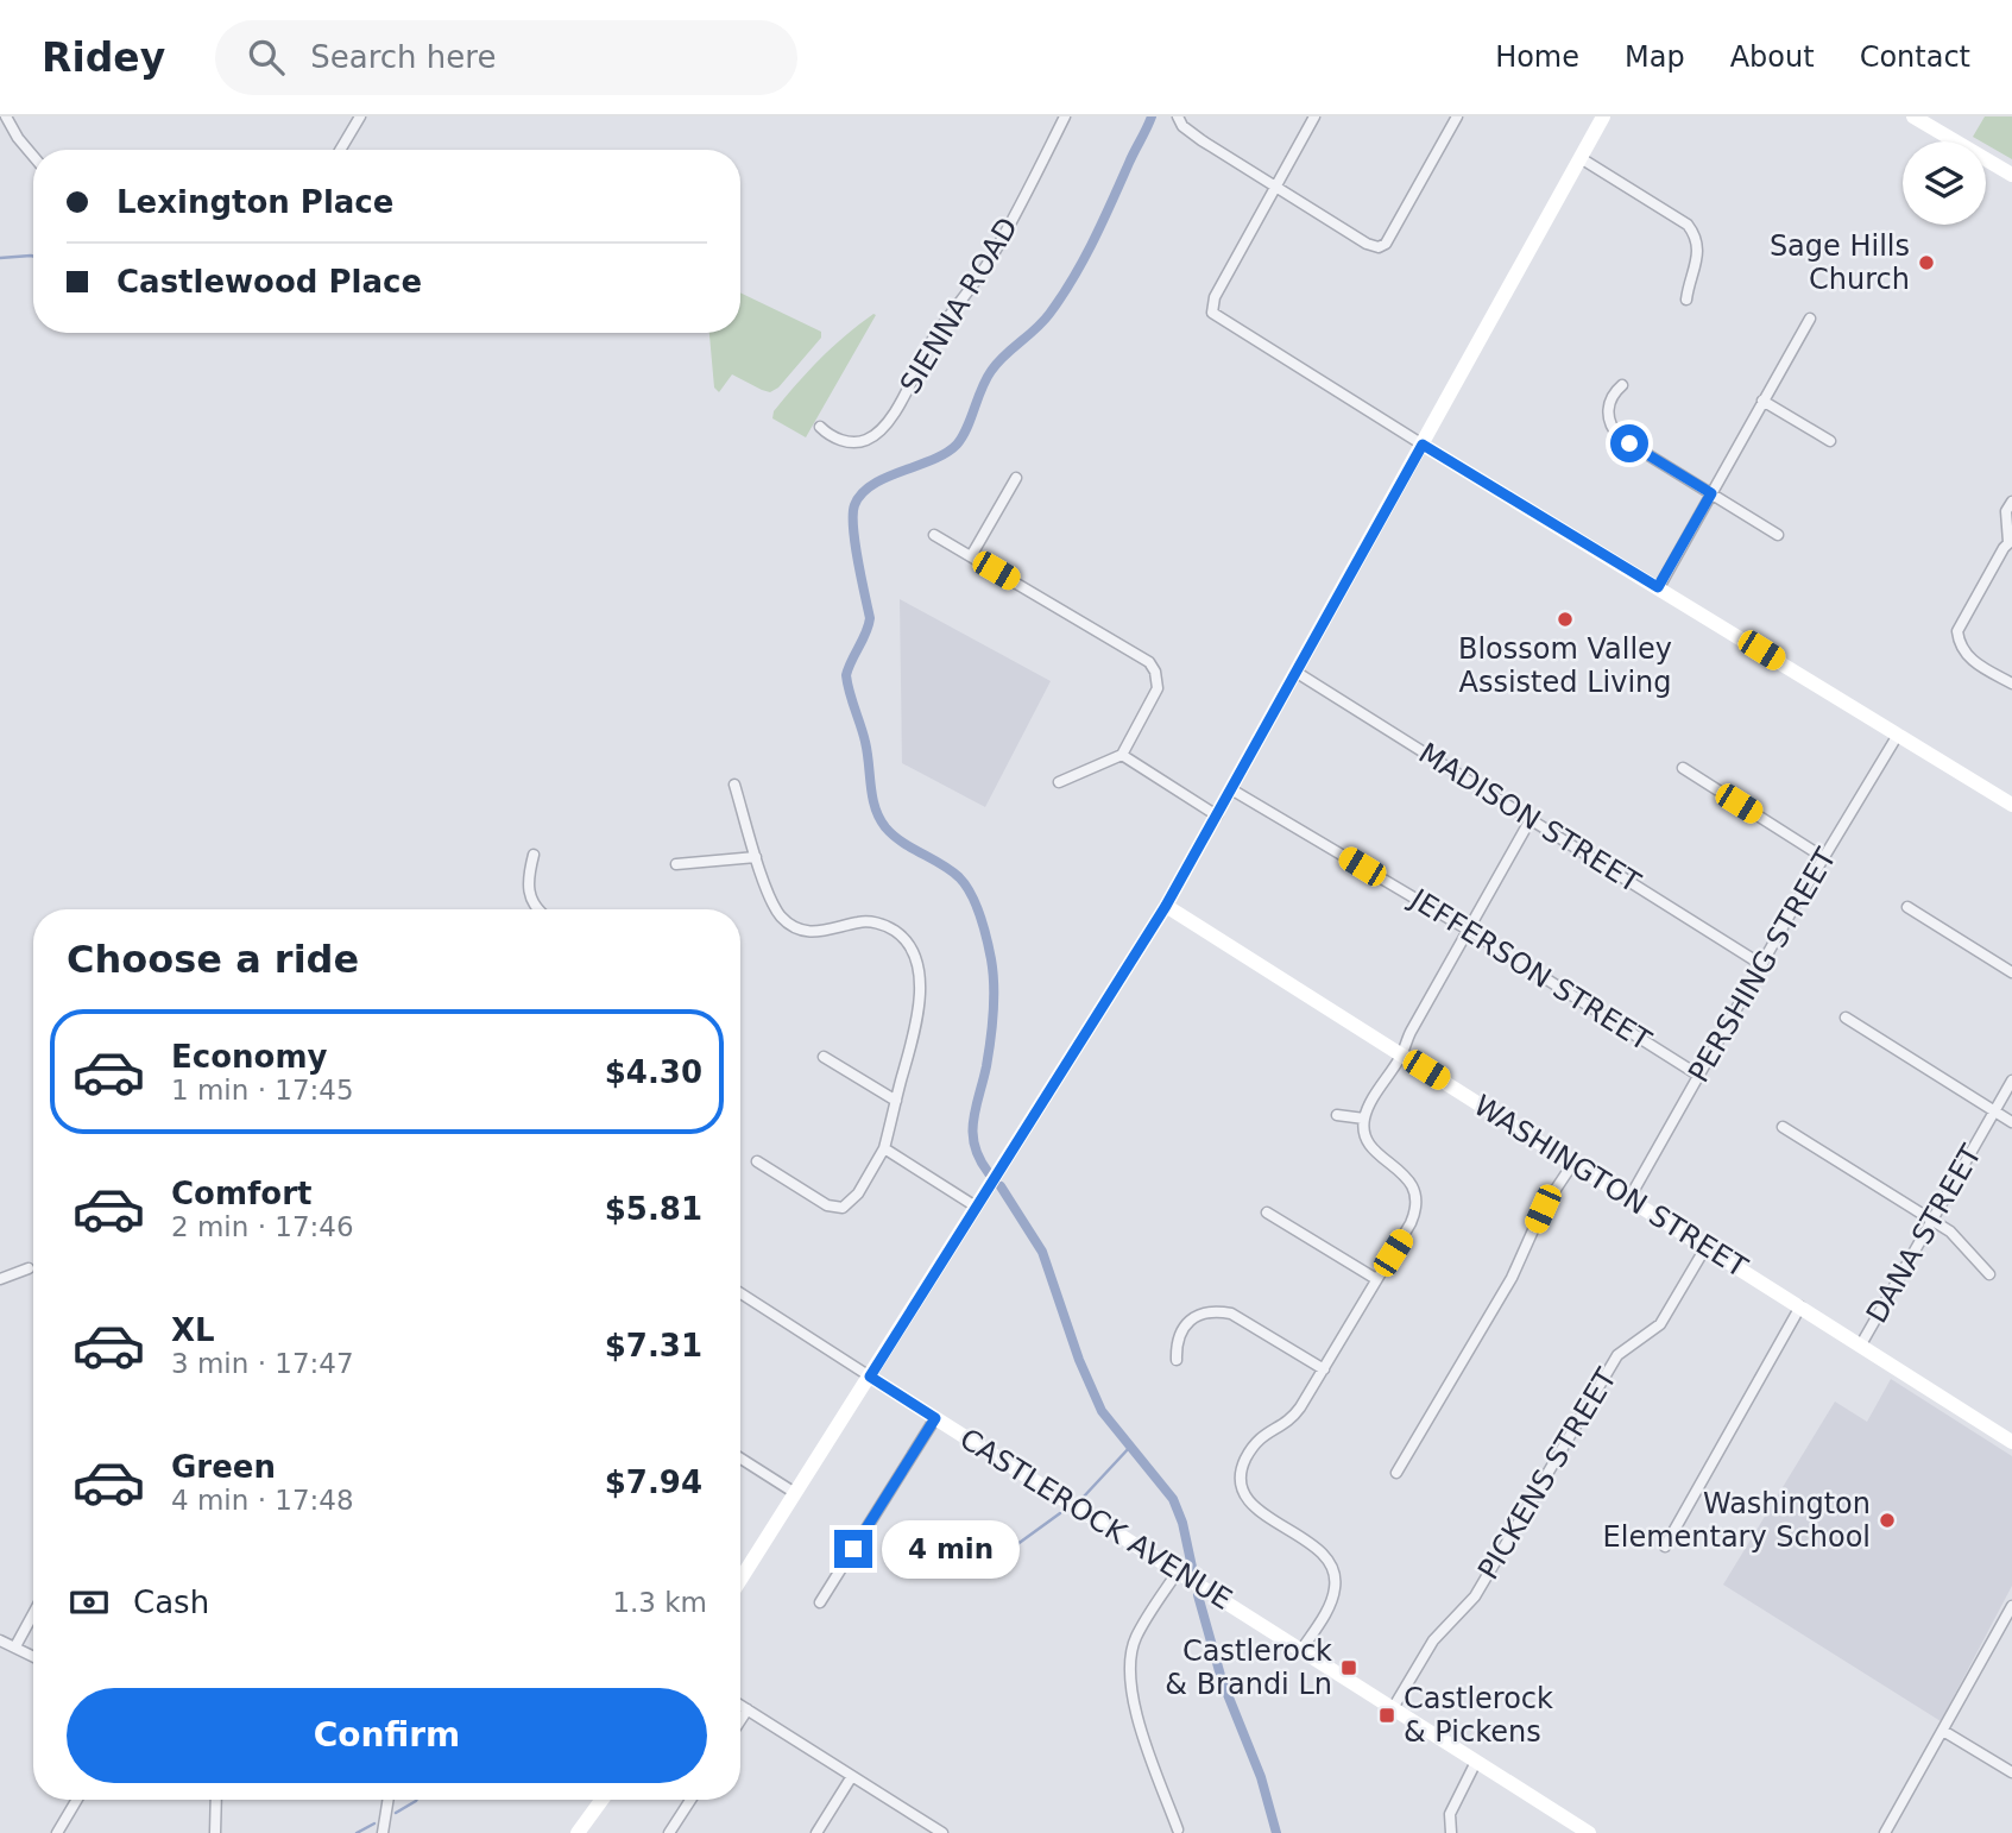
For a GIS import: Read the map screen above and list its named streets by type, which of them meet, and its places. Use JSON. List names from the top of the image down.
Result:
{
  "streets": {
    "street": [
      "SIENNA ROAD",
      "MADISON STREET",
      "PERSHING STREET",
      "JEFFERSON STREET",
      "WASHINGTON STREET",
      "DANA STREET",
      "PICKENS STREET",
      "CASTLEROCK AVENUE"
    ]
  },
  "crossings": [
    ["MADISON STREET", "PERSHING STREET"],
    ["PERSHING STREET", "JEFFERSON STREET"],
    ["PERSHING STREET", "WASHINGTON STREET"],
    ["WASHINGTON STREET", "DANA STREET"],
    ["WASHINGTON STREET", "PICKENS STREET"],
    ["PICKENS STREET", "CASTLEROCK AVENUE"]
  ],
  "places": {
    "other": ["Sage Hills Church", "Blossom Valley Assisted Living", "Washington Elementary School"],
    "transit": ["Castlerock & Brandi Ln", "Castlerock & Pickens"]
  },
  "page": {
    "header": "Ridey",
    "search": "Search here",
    "nav": [
      "Home",
      "Map",
      "About",
      "Contact"
    ],
    "banner": ["Lexington Place", "Castlewood Place"],
    "heading": "Choose a ride",
    "list": [
      {
        "name": "Economy",
        "note": "1 min · 17:45",
        "value": "$4.30"
      },
      {
        "name": "Comfort",
        "note": "2 min · 17:46",
        "value": "$5.81"
      },
      {
        "name": "XL",
        "note": "3 min · 17:47",
        "value": "$7.31"
      },
      {
        "name": "Green",
        "note": "4 min · 17:48",
        "value": "$7.94"
      }
    ],
    "bubble": "4 min",
    "pay": ["Cash", "1.3 km"],
    "buttons": "Confirm"
  }
}
